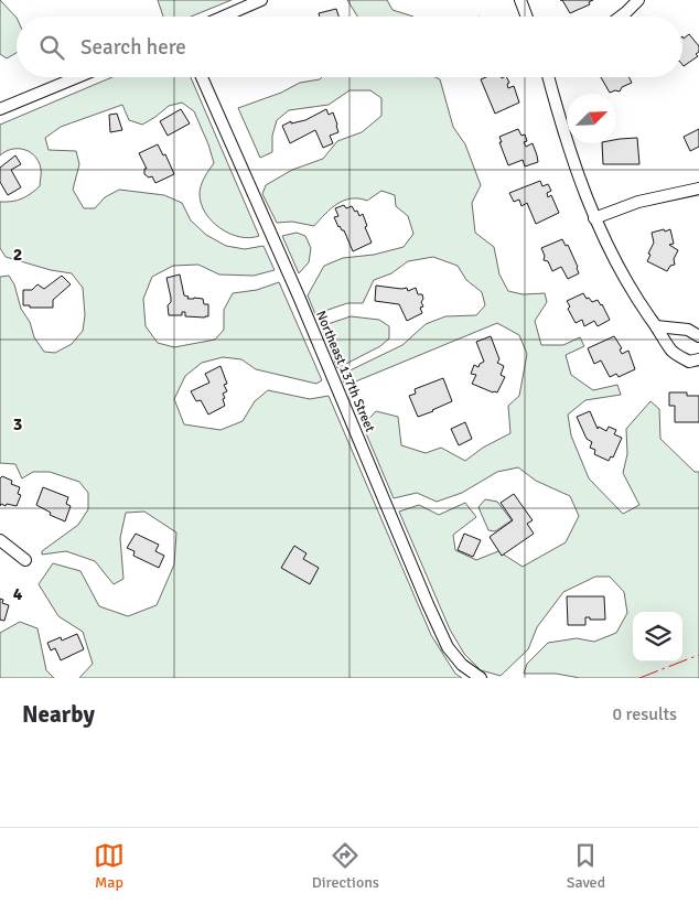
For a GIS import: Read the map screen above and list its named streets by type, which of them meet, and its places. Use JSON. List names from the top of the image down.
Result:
{
  "streets": {
    "street": ["Northeast 137th Street"]
  },
  "north": "top right",
  "page": {
    "search": "Search here",
    "heading": ["Nearby", "0 results"],
    "nav": ["Map", "Directions", "Saved"]
  },
  "grid": {
    "rows": ["2", "3", "4"]
  }
}
